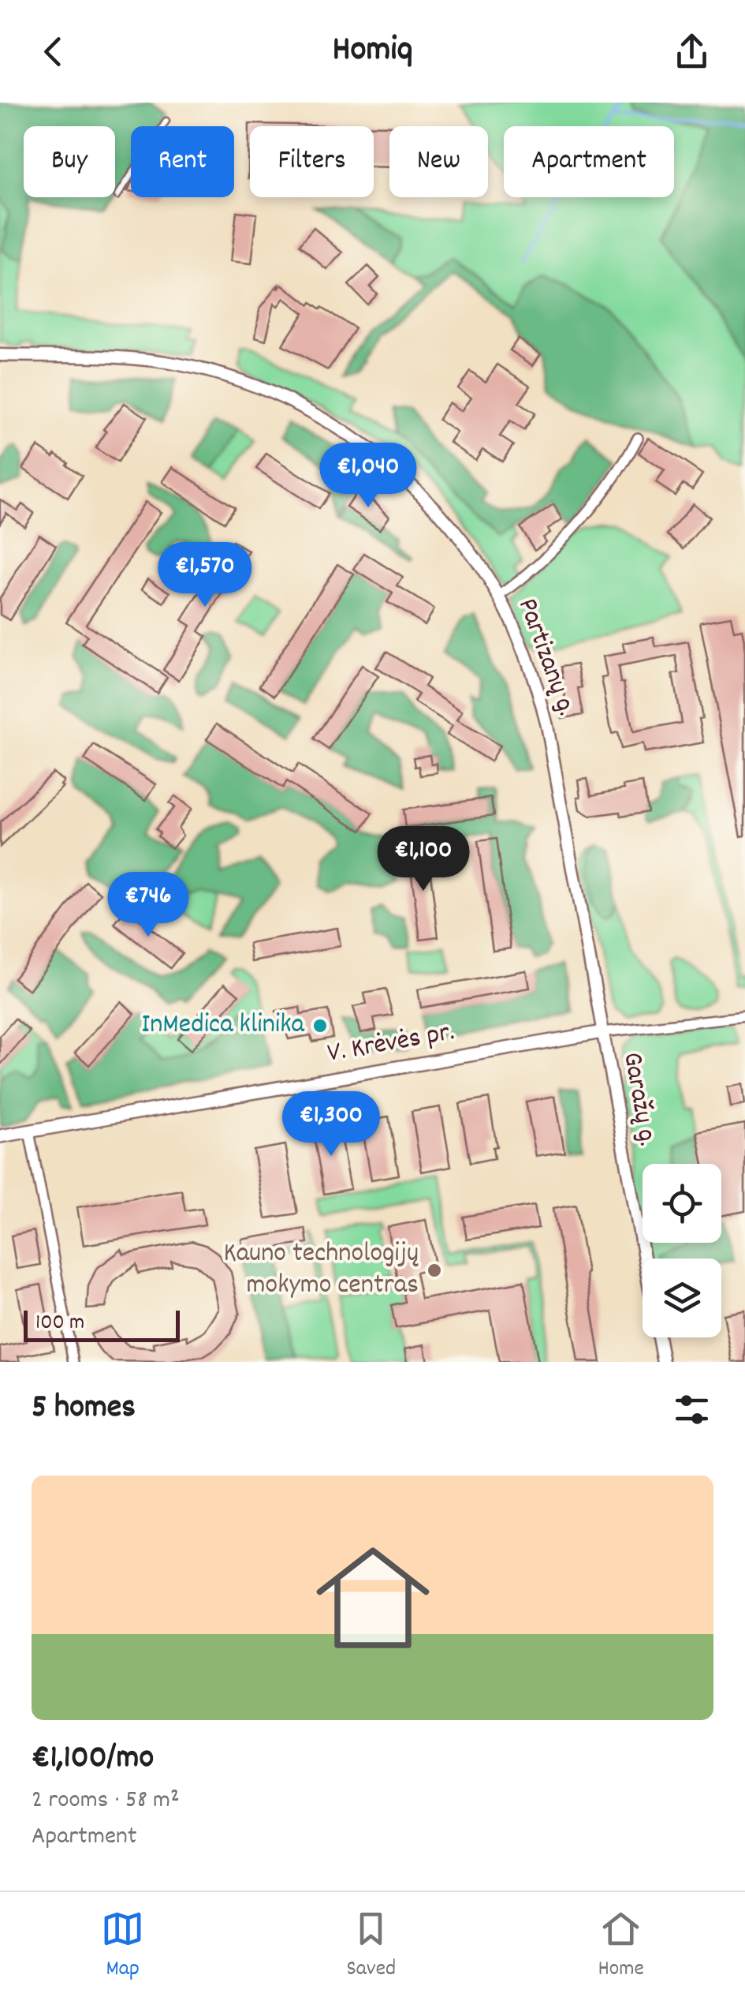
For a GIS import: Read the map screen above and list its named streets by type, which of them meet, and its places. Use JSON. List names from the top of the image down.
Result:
{
  "streets": {
    "main road": ["V. Krėvės pr."],
    "street": ["Partizanų g.", "Garažų g."]
  },
  "crossings": [
    ["Partizanų g.", "V. Krėvės pr."],
    ["Partizanų g.", "Garažų g."],
    ["V. Krėvės pr.", "Garažų g."]
  ],
  "places": ["InMedica klinika", "Kauno technologijų mokymo centras"],
  "scale_bar": "100 m",
  "page": {
    "header": "Homiq",
    "chip": [
      "Buy",
      "Rent",
      "Filters",
      "New",
      "Apartment"
    ],
    "price": [
      "€1,040",
      "€1,570",
      "€1,100",
      "€746",
      "€1,300"
    ],
    "scale": "100 m",
    "heading": "5 homes",
    "list": [
      {
        "name": "€1,100/mo",
        "note": "2 rooms · 58 m² · Apartment"
      }
    ],
    "tabs": ["Map", "Saved", "Home"]
  }
}
